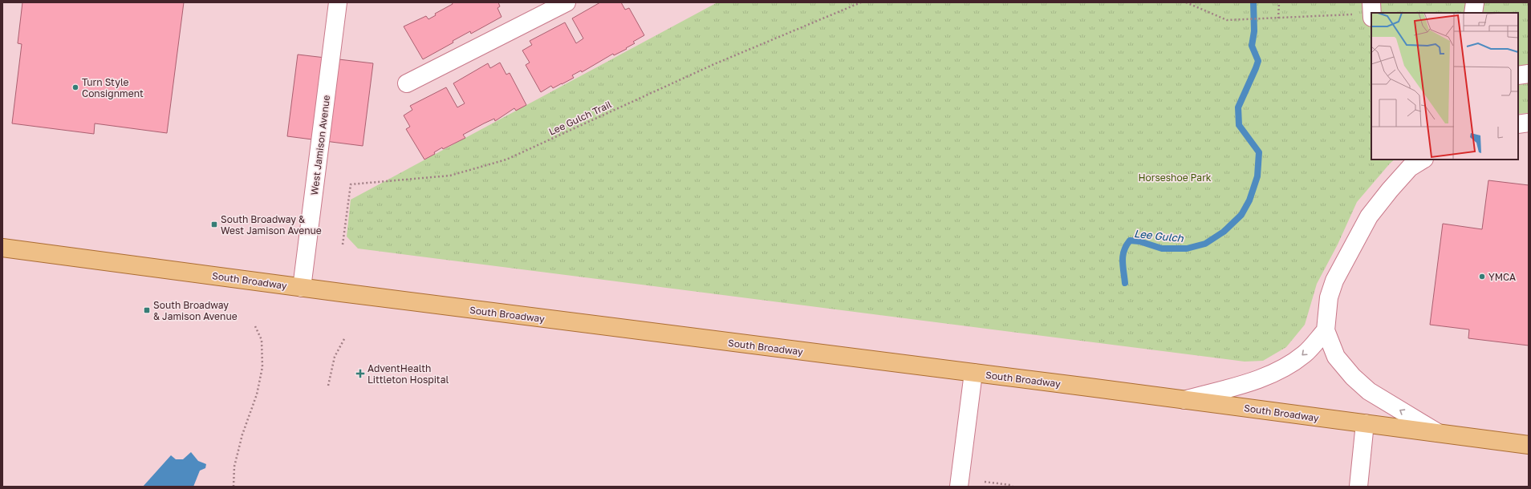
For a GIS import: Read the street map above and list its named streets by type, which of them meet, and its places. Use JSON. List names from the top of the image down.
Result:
{
  "streets": {
    "main road": ["South Broadway"],
    "street": ["West Jamison Avenue"],
    "path": ["Lee Gulch Trail"]
  },
  "crossings": [
    ["West Jamison Avenue", "South Broadway"]
  ],
  "water": ["Lee Gulch"],
  "parks": ["Horseshoe Park"],
  "places": {
    "other": ["Turn Style Consignment", "YMCA"],
    "transit": ["South Broadway & West Jamison Avenue", "South Broadway & Jamison Avenue"],
    "health": ["AdventHealth Littleton Hospital"]
  }
}
